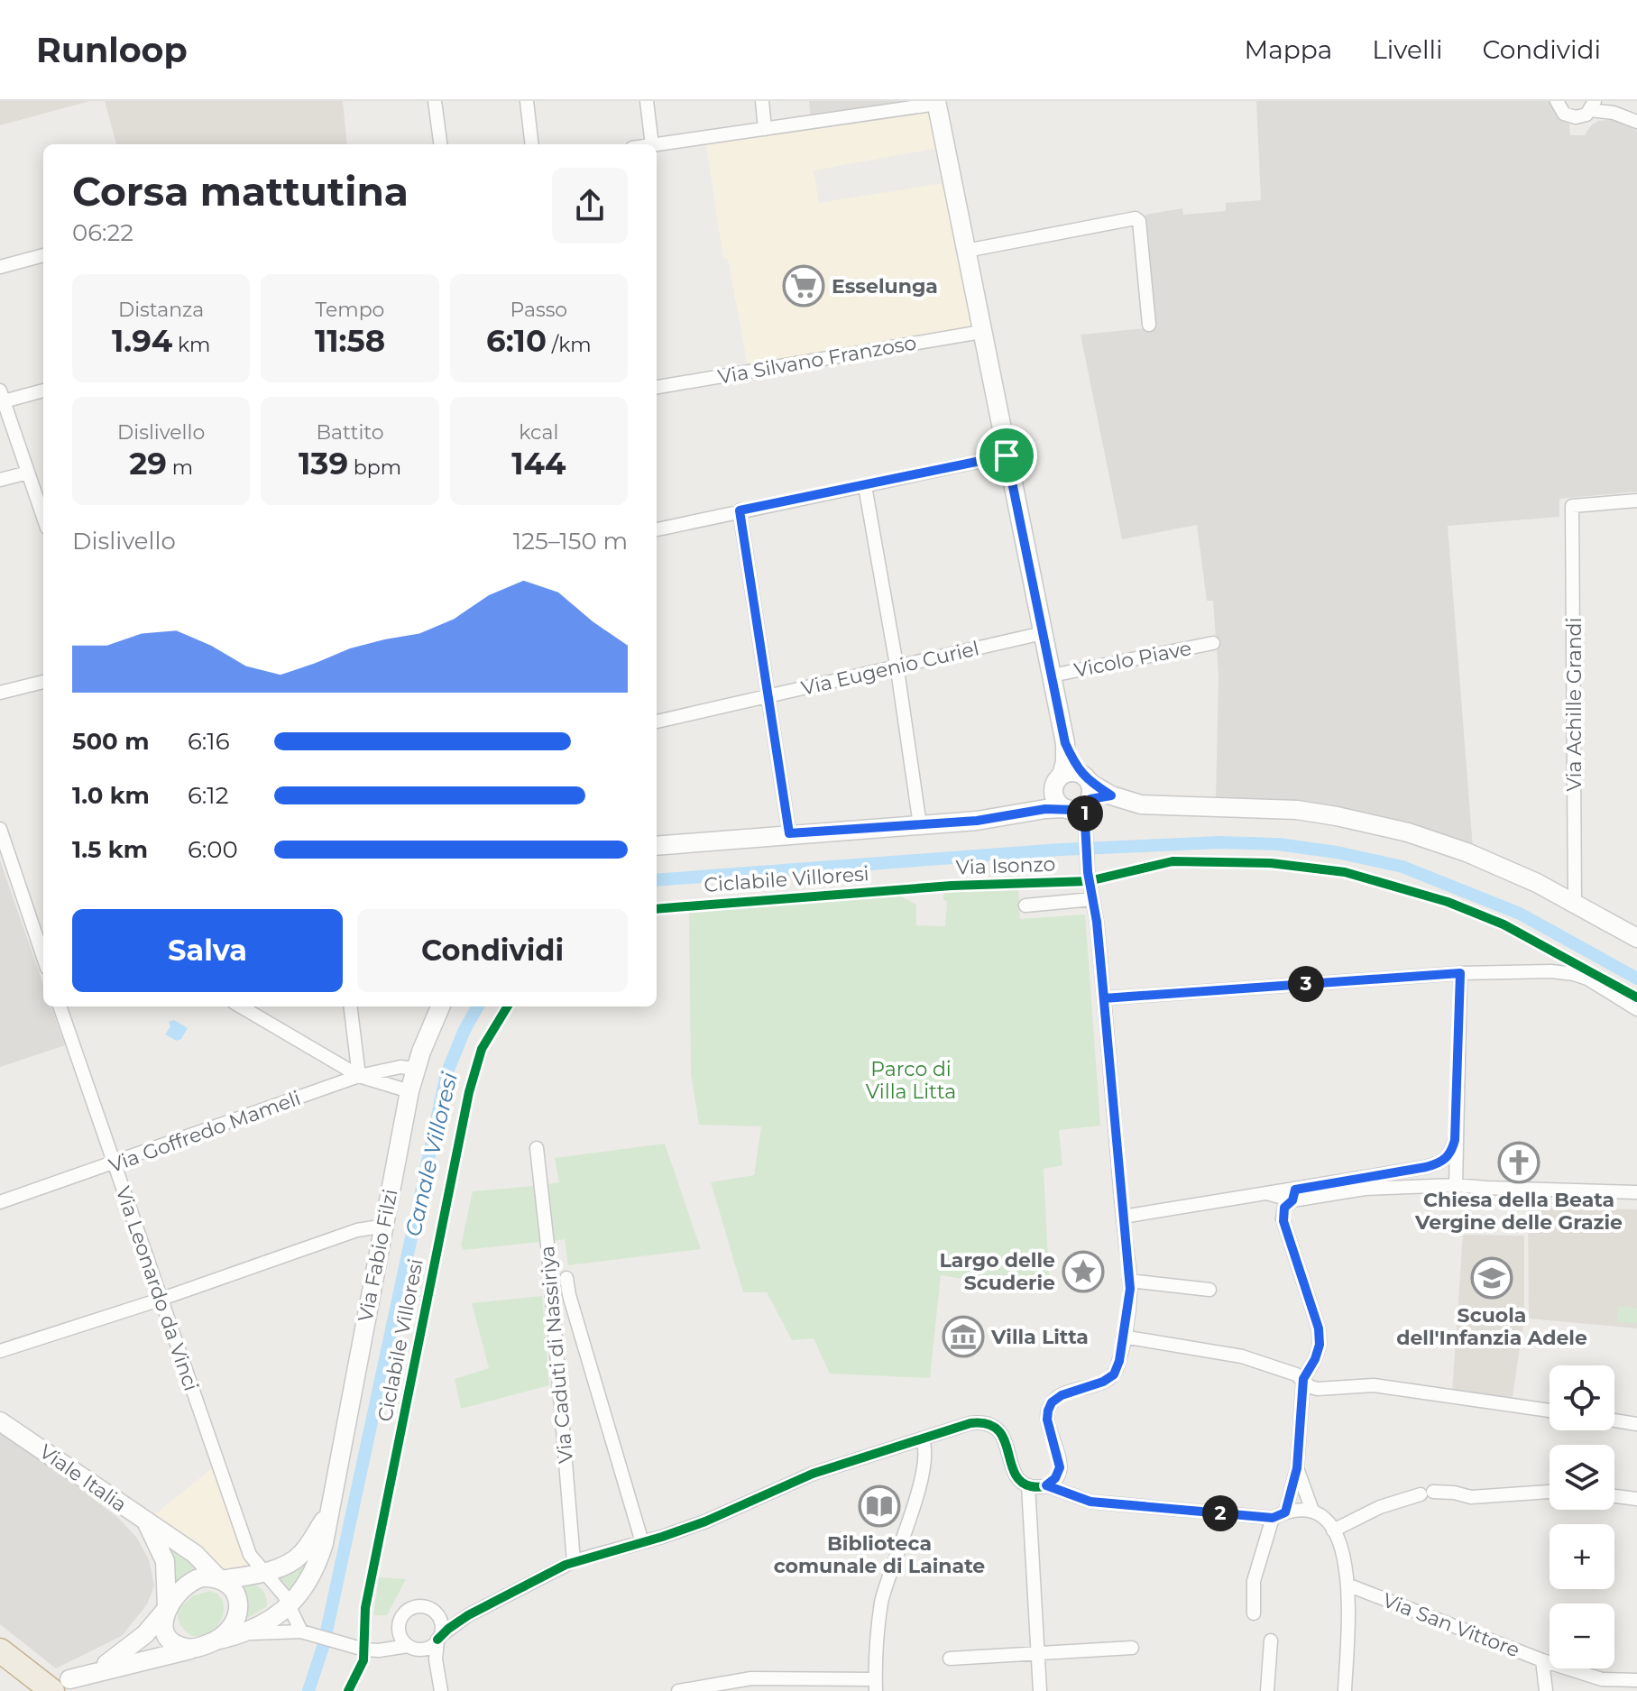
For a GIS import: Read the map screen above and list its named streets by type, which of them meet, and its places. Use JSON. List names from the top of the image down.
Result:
{
  "streets": {
    "street": [
      "Via Silvano Franzoso",
      "Vicolo Piave",
      "Via Eugenio Curiel",
      "Via Achille Grandi",
      "Via Goffredo Mameli",
      "Via Fabio Filzi",
      "Via Leonardo da Vinci",
      "Via Caduti di Nassiriya",
      "Viale Italia",
      "Via San Vittore"
    ],
    "cycle path": ["Via Isonzo", "Ciclabile Villoresi"]
  },
  "crossings": [
    ["Via Goffredo Mameli", "Via Fabio Filzi"],
    ["Via Goffredo Mameli", "Via Leonardo da Vinci"],
    ["Via Fabio Filzi", "Via Leonardo da Vinci"],
    ["Via Fabio Filzi", "Viale Italia"]
  ],
  "water": ["Canale Villoresi"],
  "parks": ["Parco di Villa Litta"],
  "places": {
    "supermarket": ["Esselunga"],
    "church": ["Chiesa della Beata Vergine delle Grazie"],
    "place": ["Largo delle Scuderie"],
    "school or university": ["Scuola dell'Infanzia Adele"],
    "museum": ["Villa Litta"],
    "library": ["Biblioteca comunale di Lainate"]
  },
  "page": {
    "header": "Runloop",
    "nav": ["Mappa", "Livelli", "Condividi"],
    "heading": ["Corsa mattutina", "06:22"],
    "stats": [
      ["Distanza", "1.94 km"],
      ["Tempo", "11:58"],
      ["Passo", "6:10 /km"],
      ["Dislivello", "29 m"],
      ["Battito", "139 bpm"],
      ["kcal", "144"]
    ],
    "chart": ["Dislivello", "125–150 m"],
    "list": [
      {
        "name": "500 m",
        "note": "6:16"
      },
      {
        "name": "1.0 km",
        "note": "6:12"
      },
      {
        "name": "1.5 km",
        "note": "6:00"
      }
    ],
    "pins": ["1", "3", "2"],
    "buttons": ["Salva", "Condividi"],
    "map_buttons": ["+", "−"]
  }
}
